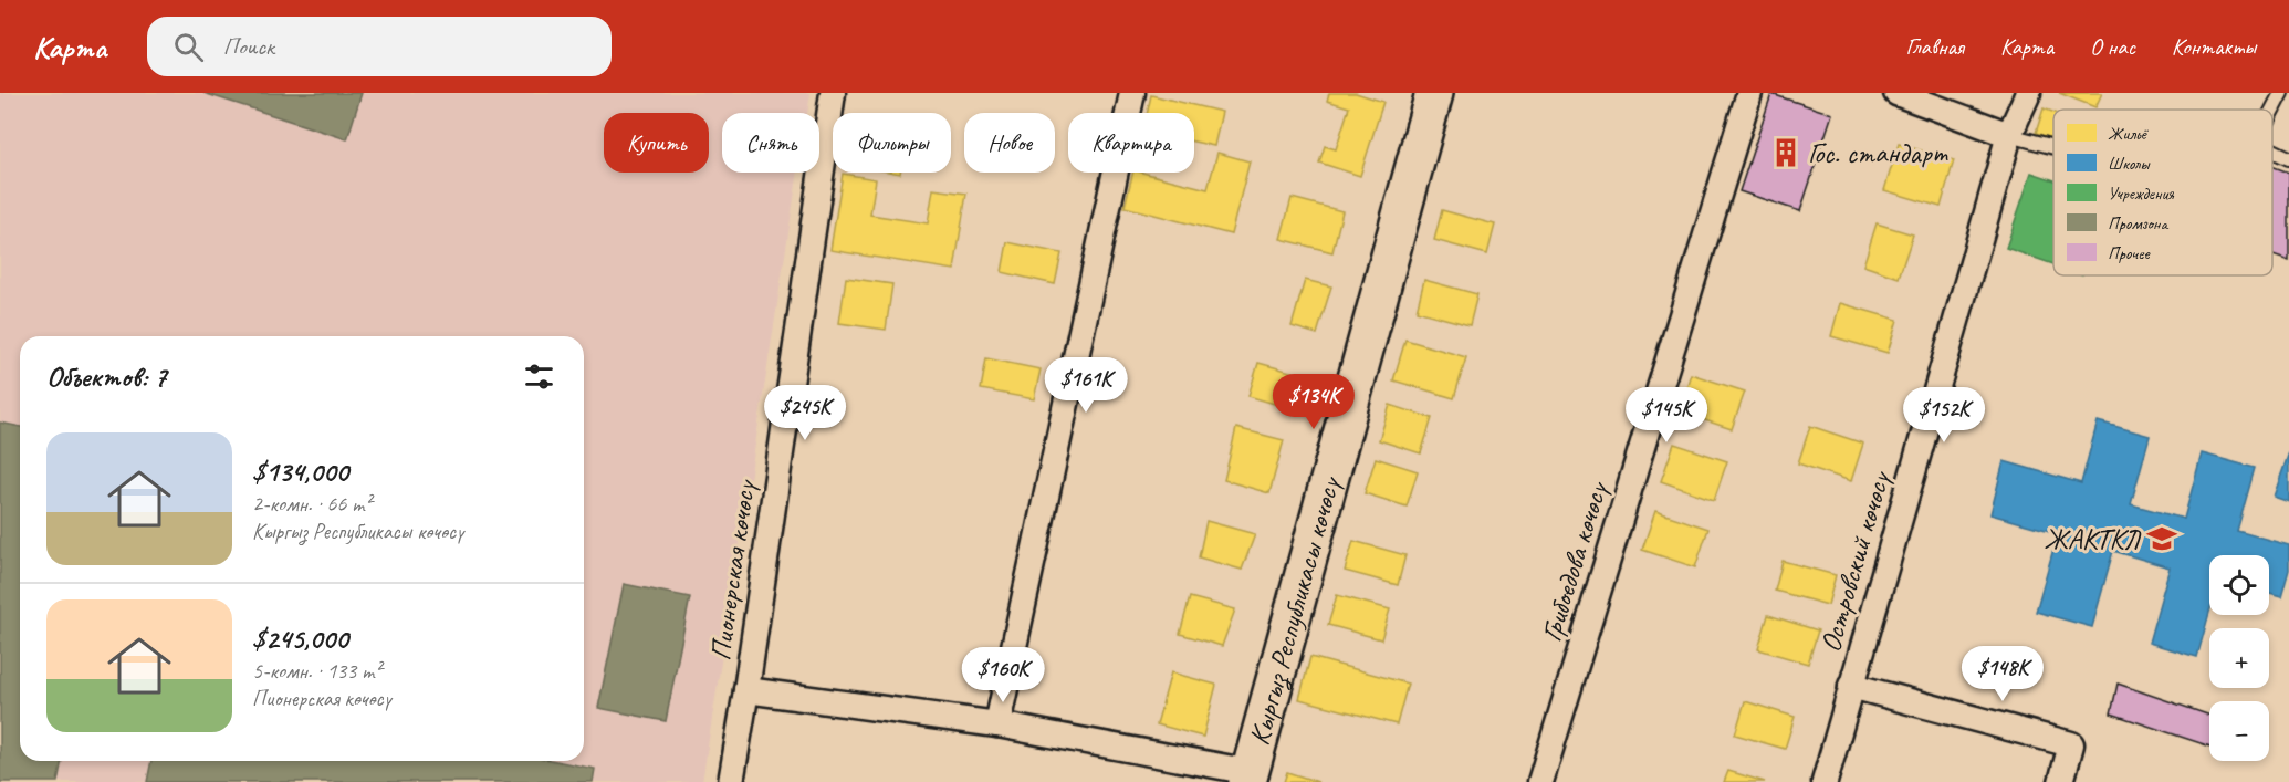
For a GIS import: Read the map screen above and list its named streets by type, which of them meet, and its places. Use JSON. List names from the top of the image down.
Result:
{
  "streets": {
    "main road": ["Кыргыз Республикасы көчөсү"],
    "street": ["Грибоедова көчөсү", "Островский көчөсү", "Пионерская көчөсү"]
  },
  "places": {
    "building": ["Гос. стандарт"],
    "school or university": ["ЖАКТКЛ"]
  },
  "legend": [
    "Жильё",
    "Школы",
    "Учреждения",
    "Промзона",
    "Прочее"
  ],
  "page": {
    "header": "Карта",
    "search": "Поиск",
    "nav": [
      "Главная",
      "Карта",
      "О нас",
      "Контакты"
    ],
    "chip": [
      "Купить",
      "Снять",
      "Фильтры",
      "Новое",
      "Квартира"
    ],
    "heading": "Объектов: 7",
    "price": [
      "$161K",
      "$134K",
      "$245K",
      "$145K",
      "$152K",
      "$148K",
      "$160K"
    ],
    "list": [
      {
        "name": "$134,000",
        "note": "2-комн. · 66 m² · Кыргыз Республикасы көчөсү"
      },
      {
        "name": "$245,000",
        "note": "5-комн. · 133 m² · Пионерская көчөсү"
      }
    ],
    "map_buttons": ["+", "−"]
  }
}
